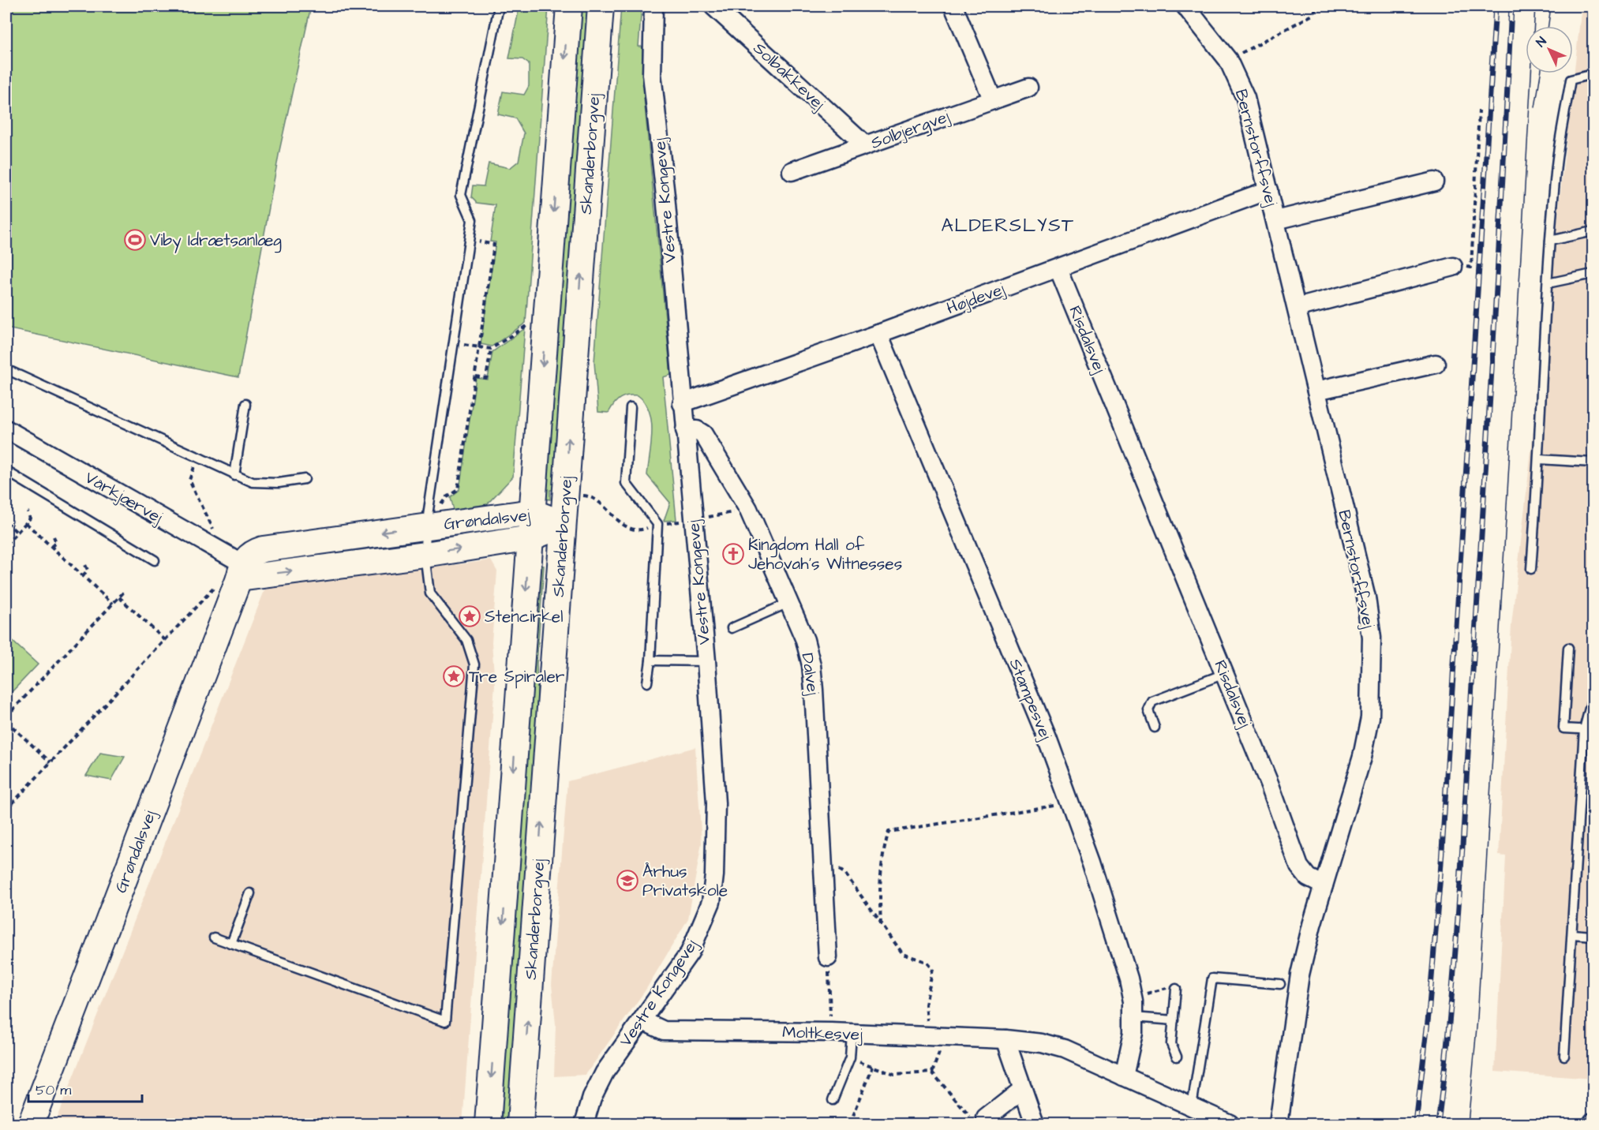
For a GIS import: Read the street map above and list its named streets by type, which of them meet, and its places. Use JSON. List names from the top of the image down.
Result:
{
  "streets": {
    "main road": ["Skanderborgvej", "Grøndalsvej"],
    "street": [
      "Solbakkevej",
      "Solbjergvej",
      "Bernstorffsvej",
      "Vestre Kongevej",
      "Højdevej",
      "Risdalsvej",
      "Vårkjærvej",
      "Dalvej",
      "Stampesvej",
      "Moltkesvej"
    ]
  },
  "crossings": [
    ["Solbakkevej", "Solbjergvej"],
    ["Bernstorffsvej", "Højdevej"],
    ["Bernstorffsvej", "Risdalsvej"],
    ["Skanderborgvej", "Grøndalsvej"],
    ["Vestre Kongevej", "Højdevej"],
    ["Vestre Kongevej", "Dalvej"],
    ["Vestre Kongevej", "Moltkesvej"],
    ["Højdevej", "Risdalsvej"],
    ["Højdevej", "Stampesvej"],
    ["Vårkjærvej", "Grøndalsvej"],
    ["Stampesvej", "Moltkesvej"]
  ],
  "districts": ["ALDERSLYST"],
  "places": {
    "sports": ["Viby Idrætsanlæg"],
    "church": ["Kingdom Hall of Jehovah's Witnesses"],
    "place": ["Stencirkel", "Tre Spiraler"],
    "school or university": ["Århus Privatskole"]
  },
  "scale_bar": "50 m",
  "north": "top left"
}
